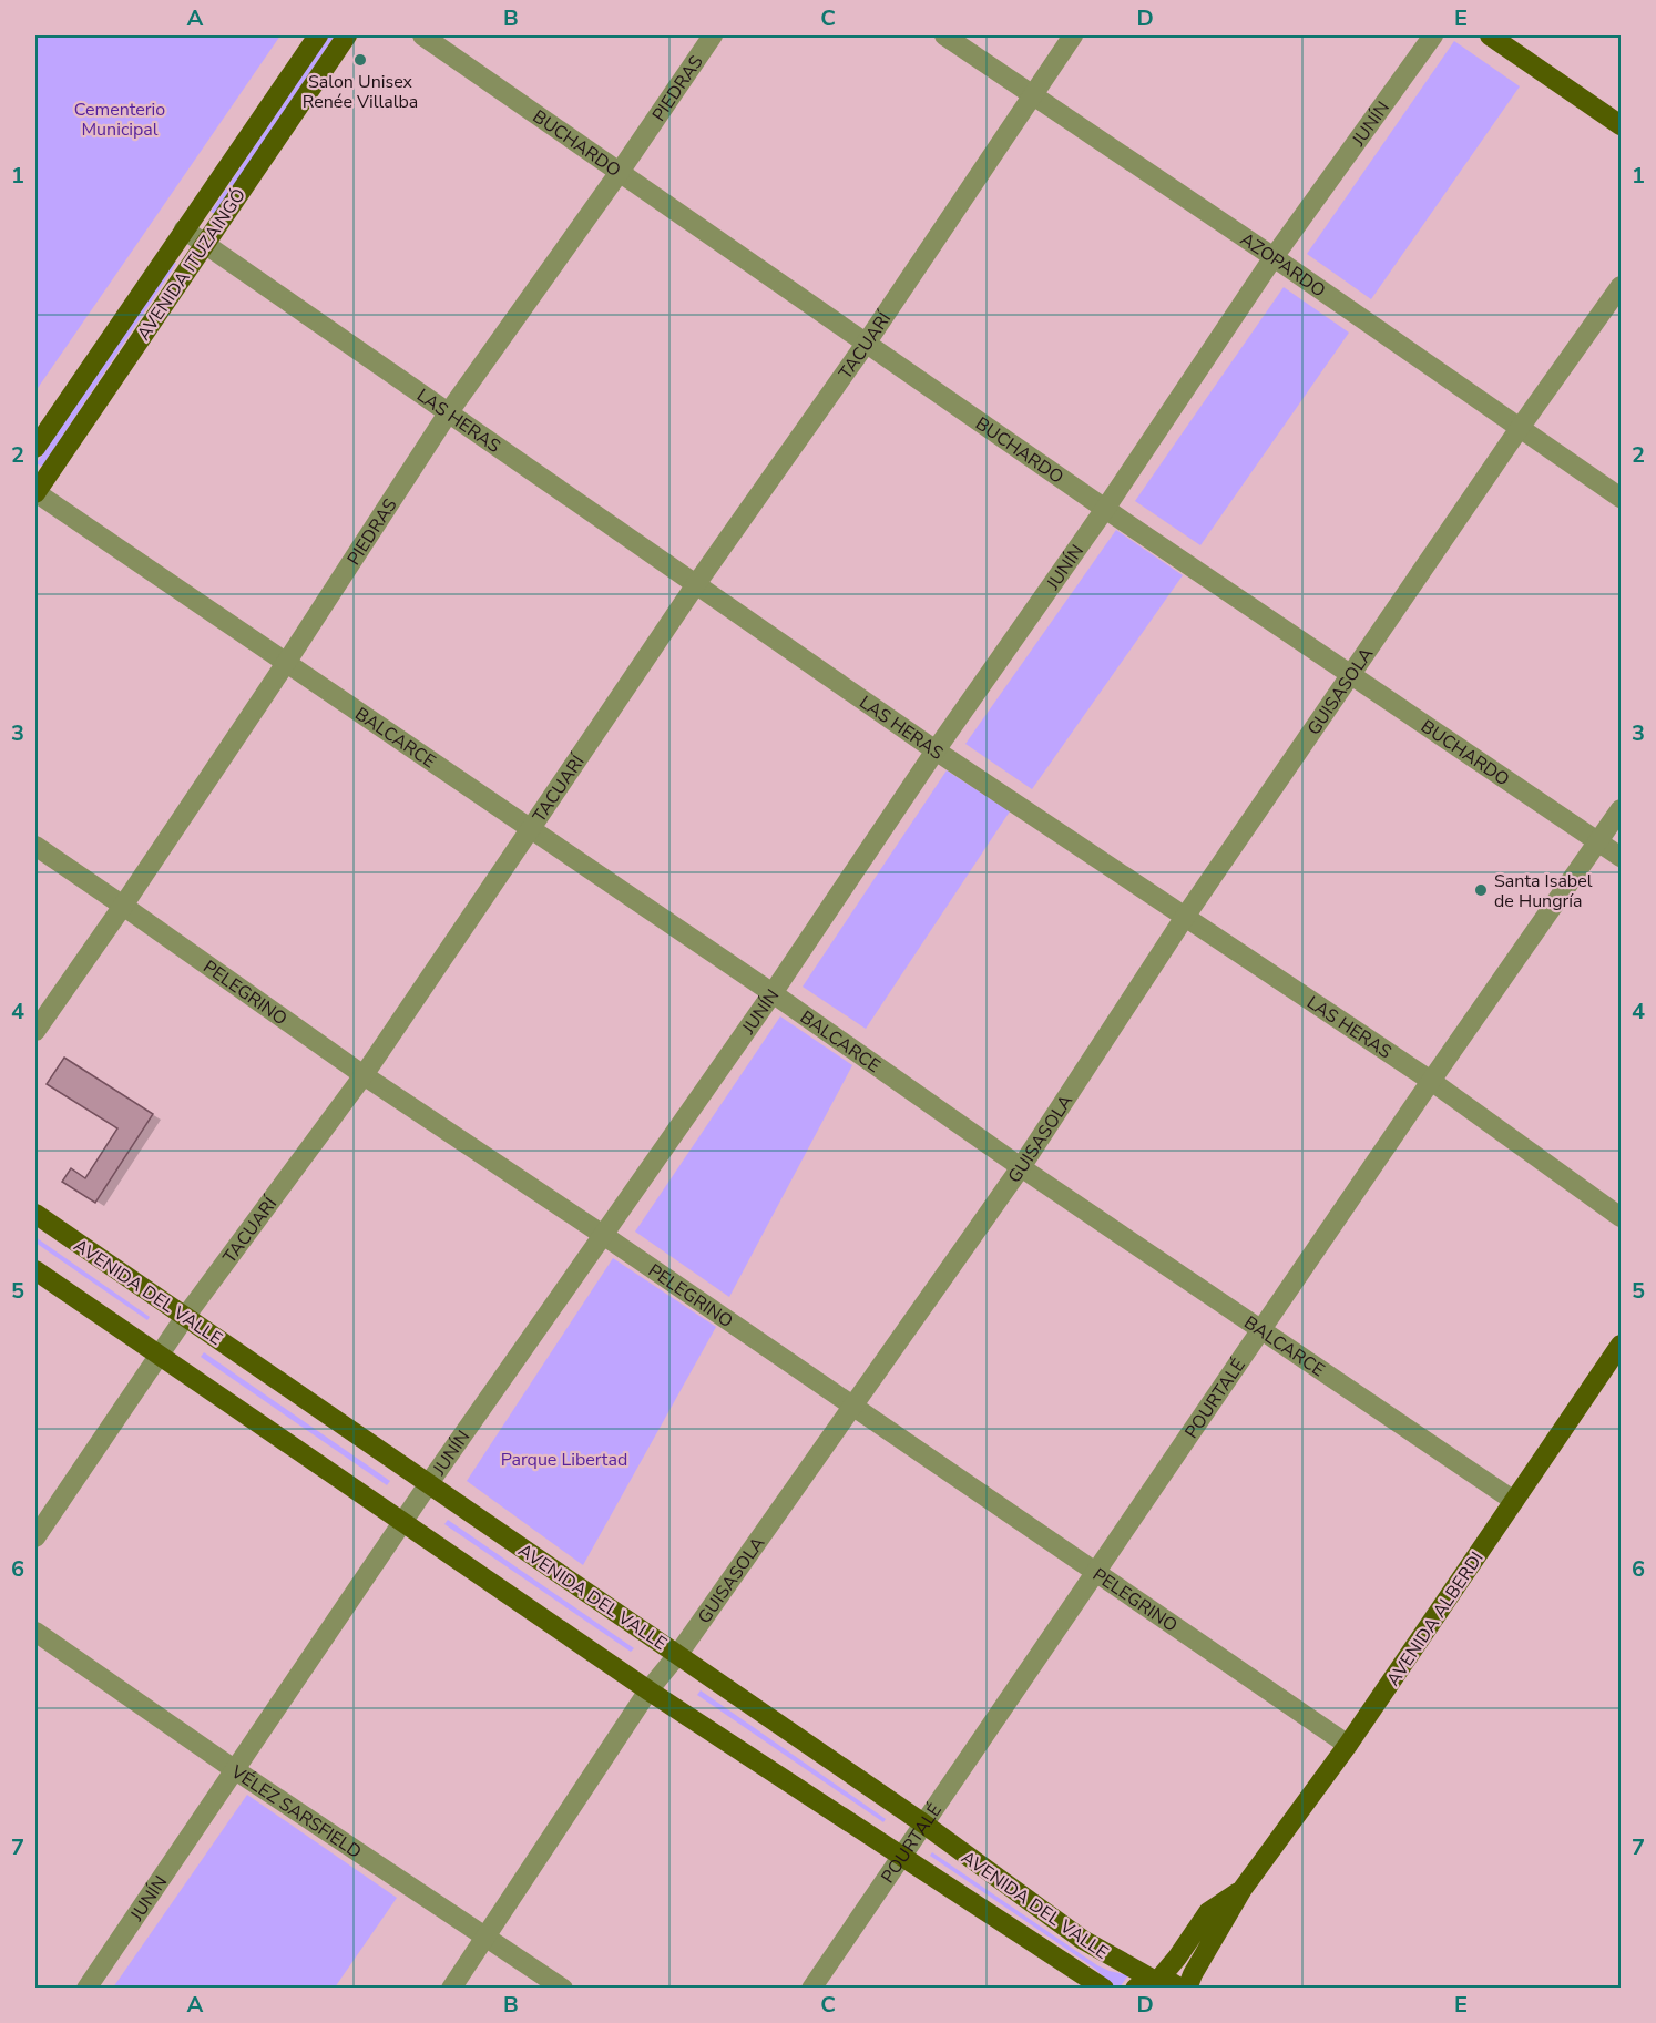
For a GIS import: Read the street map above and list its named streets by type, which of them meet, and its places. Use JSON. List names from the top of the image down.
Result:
{
  "streets": {
    "main road": ["AVENIDA ITUZAINGÓ", "AVENIDA DEL VALLE", "AVENIDA ALBERDI"],
    "street": [
      "PIEDRAS",
      "JUNÍN",
      "BUCHARDO",
      "AZOPARDO",
      "TACUARÍ",
      "LAS HERAS",
      "GUISASOLA",
      "BALCARCE",
      "PELEGRINO",
      "POURTALÉ",
      "VÉLEZ SARSFIELD"
    ]
  },
  "crossings": [
    ["PIEDRAS", "BUCHARDO"],
    ["PIEDRAS", "LAS HERAS"],
    ["PIEDRAS", "BALCARCE"],
    ["PIEDRAS", "PELEGRINO"],
    ["JUNÍN", "BUCHARDO"],
    ["JUNÍN", "AZOPARDO"],
    ["JUNÍN", "LAS HERAS"],
    ["JUNÍN", "BALCARCE"],
    ["JUNÍN", "PELEGRINO"],
    ["JUNÍN", "AVENIDA DEL VALLE"],
    ["JUNÍN", "VÉLEZ SARSFIELD"],
    ["BUCHARDO", "TACUARÍ"],
    ["BUCHARDO", "GUISASOLA"],
    ["BUCHARDO", "POURTALÉ"],
    ["AVENIDA ITUZAINGÓ", "LAS HERAS"],
    ["AVENIDA ITUZAINGÓ", "BALCARCE"],
    ["AZOPARDO", "TACUARÍ"],
    ["AZOPARDO", "GUISASOLA"],
    ["TACUARÍ", "LAS HERAS"],
    ["TACUARÍ", "BALCARCE"],
    ["TACUARÍ", "PELEGRINO"],
    ["TACUARÍ", "AVENIDA DEL VALLE"],
    ["LAS HERAS", "GUISASOLA"],
    ["LAS HERAS", "POURTALÉ"],
    ["GUISASOLA", "BALCARCE"],
    ["GUISASOLA", "PELEGRINO"],
    ["GUISASOLA", "AVENIDA DEL VALLE"],
    ["GUISASOLA", "VÉLEZ SARSFIELD"],
    ["BALCARCE", "POURTALÉ"],
    ["BALCARCE", "AVENIDA ALBERDI"],
    ["PELEGRINO", "POURTALÉ"],
    ["PELEGRINO", "AVENIDA ALBERDI"],
    ["AVENIDA DEL VALLE", "POURTALÉ"],
    ["AVENIDA DEL VALLE", "AVENIDA ALBERDI"]
  ],
  "parks": ["Cementerio Municipal", "Parque Libertad"],
  "places": ["Salon Unisex Renée Villalba", "Santa Isabel de Hungría"],
  "grid": {
    "columns": [
      "A",
      "B",
      "C",
      "D",
      "E"
    ],
    "rows": [
      "1",
      "2",
      "3",
      "4",
      "5",
      "6",
      "7"
    ]
  }
}
